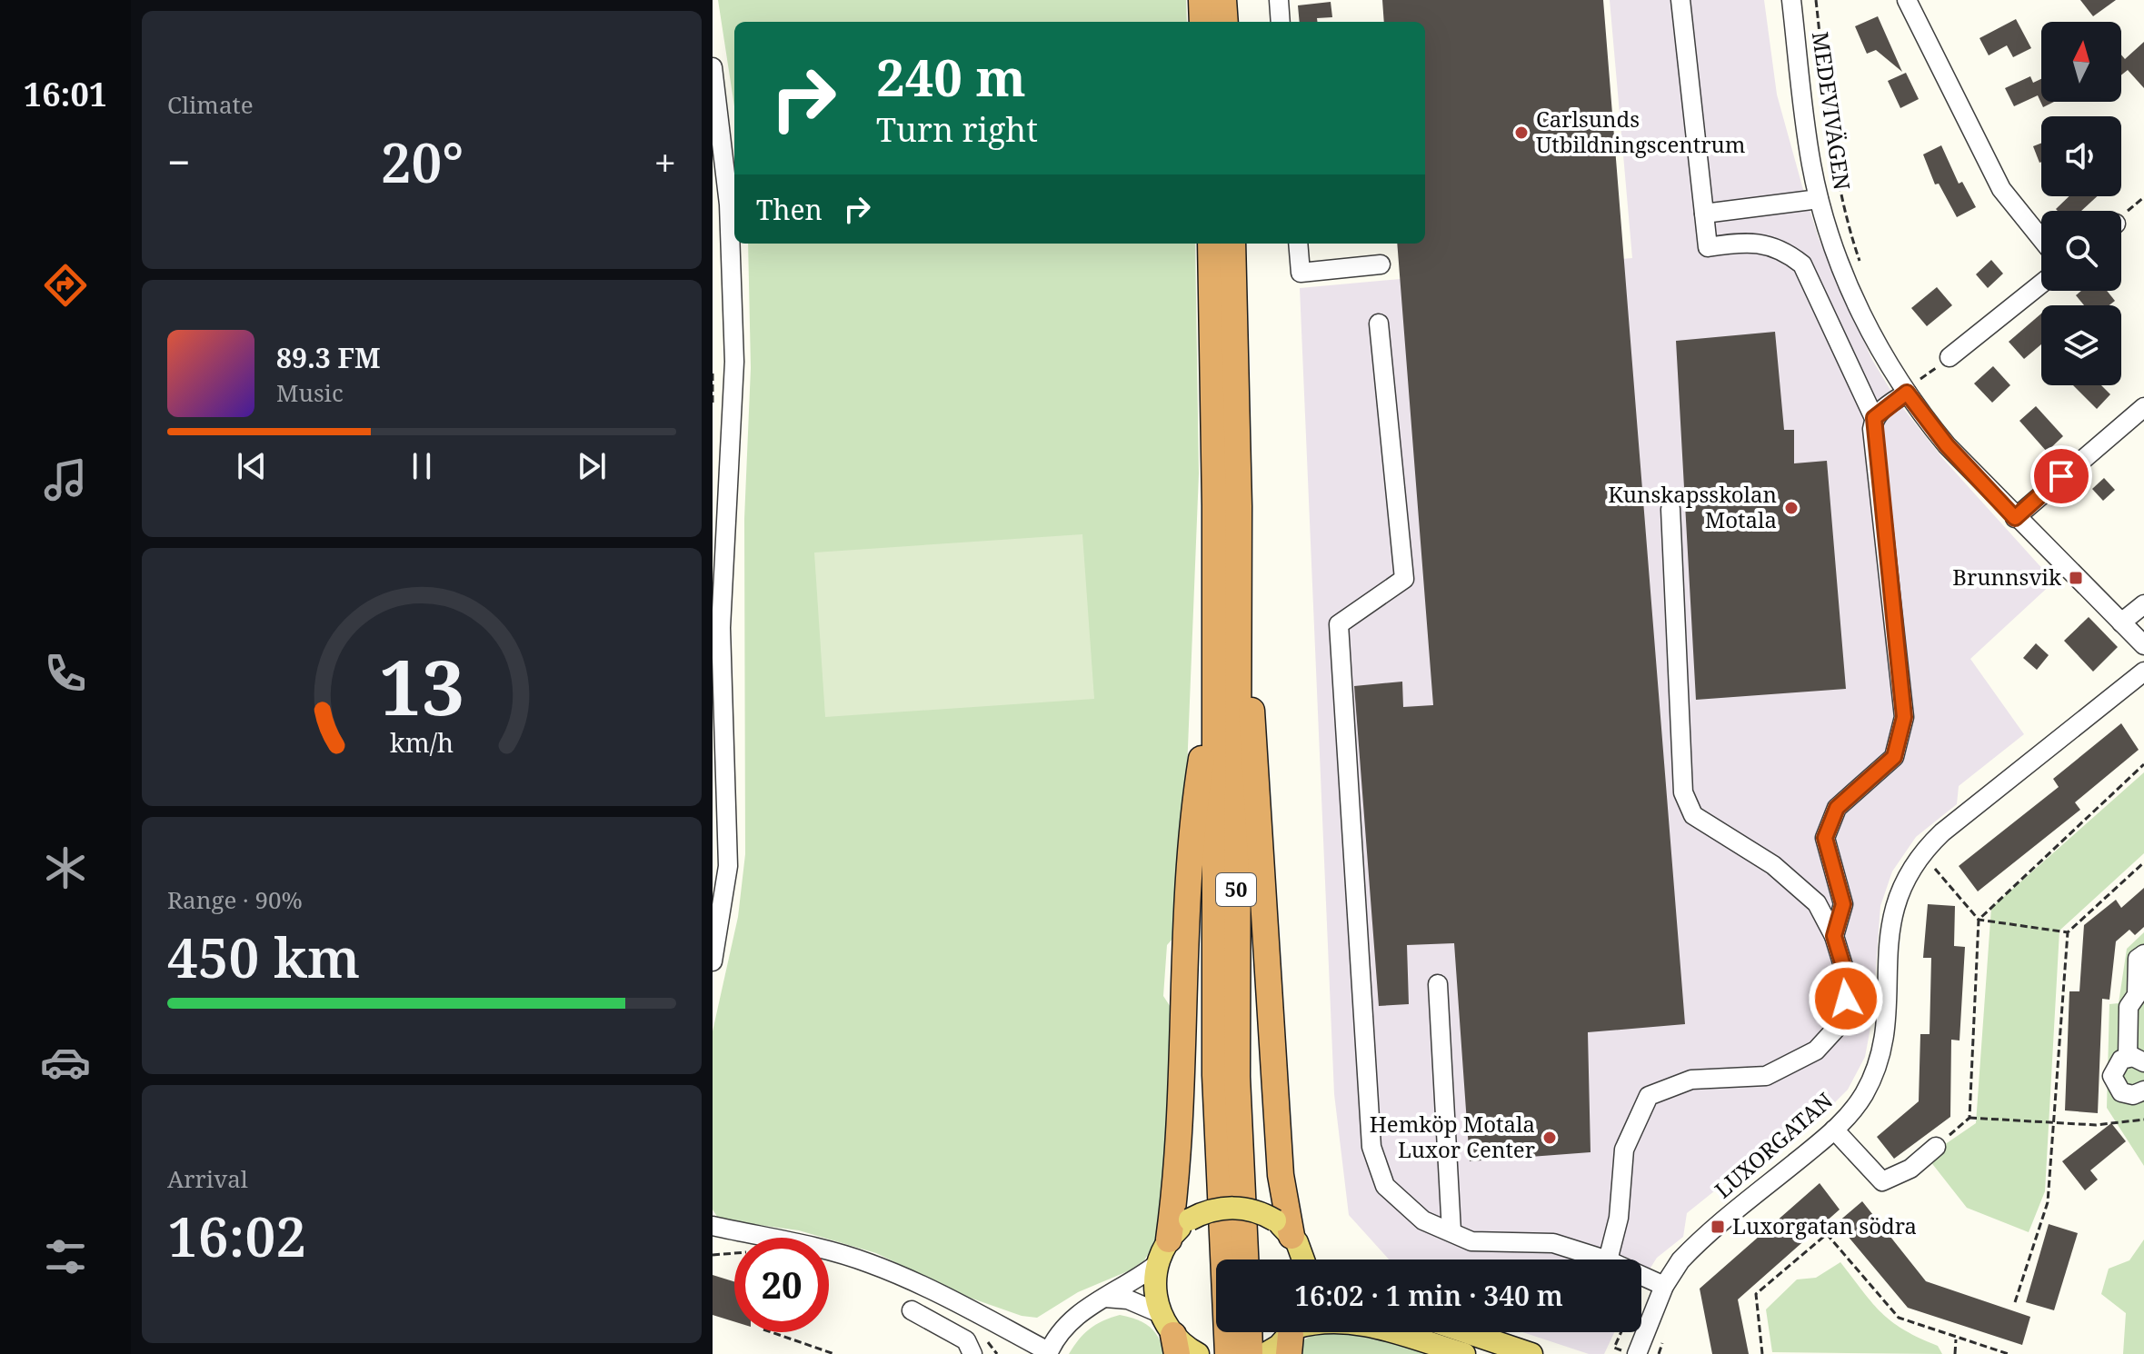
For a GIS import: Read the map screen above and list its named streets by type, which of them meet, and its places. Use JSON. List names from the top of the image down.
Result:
{
  "streets": {
    "highway": ["50"],
    "street": ["MEDEVIVÄGEN", "LUXORGATAN"]
  },
  "places": {
    "other": ["Carlsunds Utbildningscentrum", "Kunskapsskolan Motala", "Hemköp Motala Luxor Center"],
    "transit": ["Brunnsvik", "Luxorgatan södra"]
  },
  "north": "top",
  "page": {
    "tabs": "16:01",
    "tile": [
      "Climate",
      ["Range · 90%", "450 km"],
      ["Arrival", "16:02"]
    ],
    "turn": ["240 m", "Turn right"],
    "heat": ["−", "20°", "+"],
    "then": "Then",
    "song": ["89.3 FM", "Music"],
    "limit": "20",
    "trip": "16:02 · 1 min · 340 m",
    "gauge": ["13", "km/h"]
  }
}
